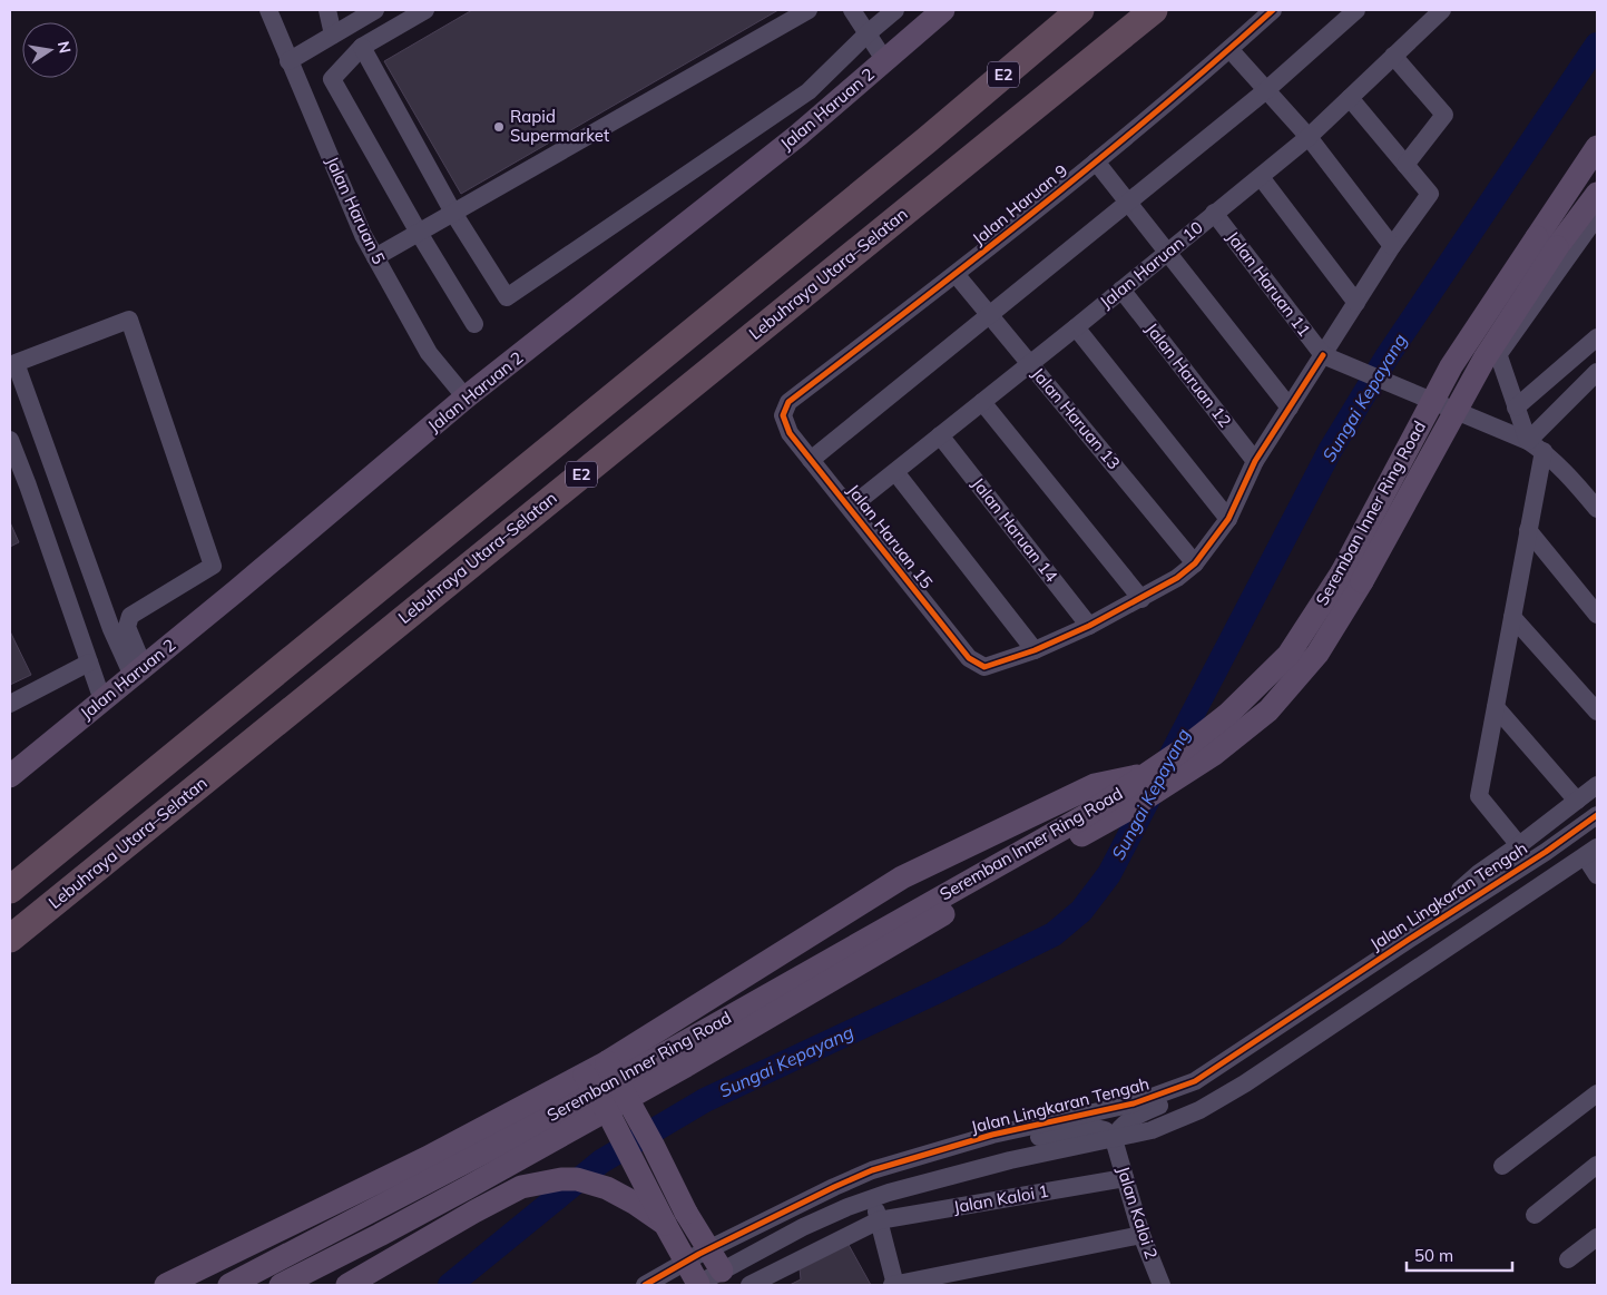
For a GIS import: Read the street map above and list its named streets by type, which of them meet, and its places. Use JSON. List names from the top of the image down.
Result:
{
  "streets": {
    "highway": ["E2", "Lebuhraya Utara–Selatan"],
    "main road": ["Jalan Haruan 2", "Seremban Inner Ring Road"],
    "street": [
      "Jalan Haruan 9",
      "Jalan Haruan 5",
      "Jalan Haruan 10",
      "Jalan Haruan 11",
      "Jalan Haruan 12",
      "Jalan Haruan 13",
      "Jalan Haruan 14",
      "Jalan Haruan 15",
      "Jalan Lingkaran Tengah",
      "Jalan Kaloi 1",
      "Jalan Kaloi 2"
    ]
  },
  "crossings": [
    ["Jalan Haruan 2", "Jalan Haruan 5"],
    ["Jalan Haruan 9", "Jalan Haruan 13"],
    ["Jalan Haruan 9", "Jalan Haruan 15"],
    ["Jalan Haruan 10", "Jalan Haruan 11"],
    ["Jalan Haruan 10", "Jalan Haruan 12"],
    ["Jalan Haruan 10", "Jalan Haruan 13"],
    ["Jalan Haruan 10", "Jalan Haruan 14"],
    ["Jalan Haruan 10", "Jalan Haruan 15"],
    ["Jalan Kaloi 1", "Jalan Kaloi 2"]
  ],
  "water": ["Sungai Kepayang"],
  "places": ["Rapid Supermarket"],
  "scale_bar": "50 m",
  "north": "right"
}
